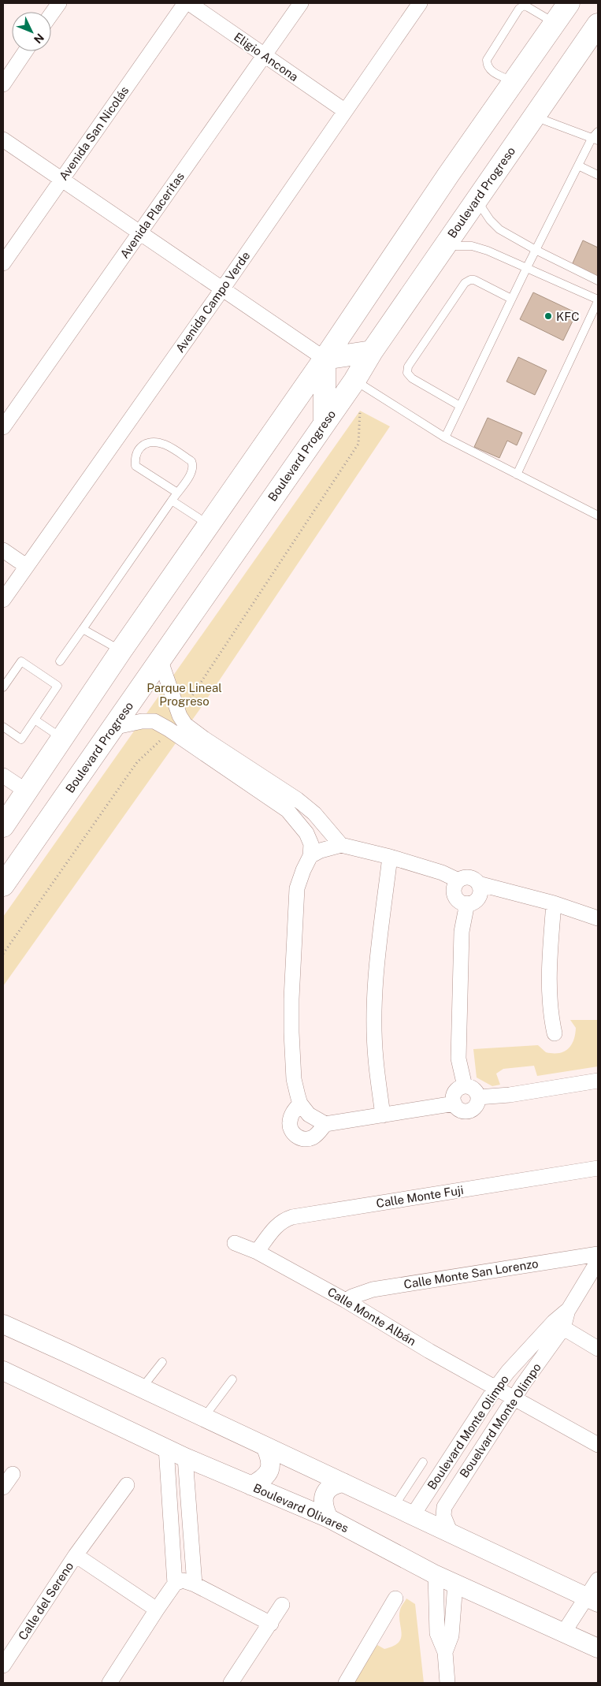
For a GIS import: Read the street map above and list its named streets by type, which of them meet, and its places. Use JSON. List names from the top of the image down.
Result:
{
  "streets": {
    "main road": ["Boulevard Progreso"],
    "street": [
      "Eligio Ancona",
      "Avenida San Nicolás",
      "Avenida Placeritas",
      "Avenida Campo Verde",
      "Calle Monte Fuji",
      "Calle Monte San Lorenzo",
      "Calle Monte Albán",
      "Bouelvard Monte Olimpo",
      "Boulevard Monte Olimpo",
      "Boulevard Olivares",
      "Calle del Sereno"
    ]
  },
  "crossings": [
    ["Eligio Ancona", "Avenida Placeritas"],
    ["Eligio Ancona", "Avenida Campo Verde"],
    ["Calle Monte Fuji", "Calle Monte Albán"],
    ["Calle Monte San Lorenzo", "Calle Monte Albán"],
    ["Calle Monte Albán", "Bouelvard Monte Olimpo"],
    ["Calle Monte Albán", "Boulevard Monte Olimpo"],
    ["Bouelvard Monte Olimpo", "Boulevard Monte Olimpo"]
  ],
  "parks": ["Parque Lineal Progreso"],
  "places": ["KFC"],
  "north": "bottom right"
}
